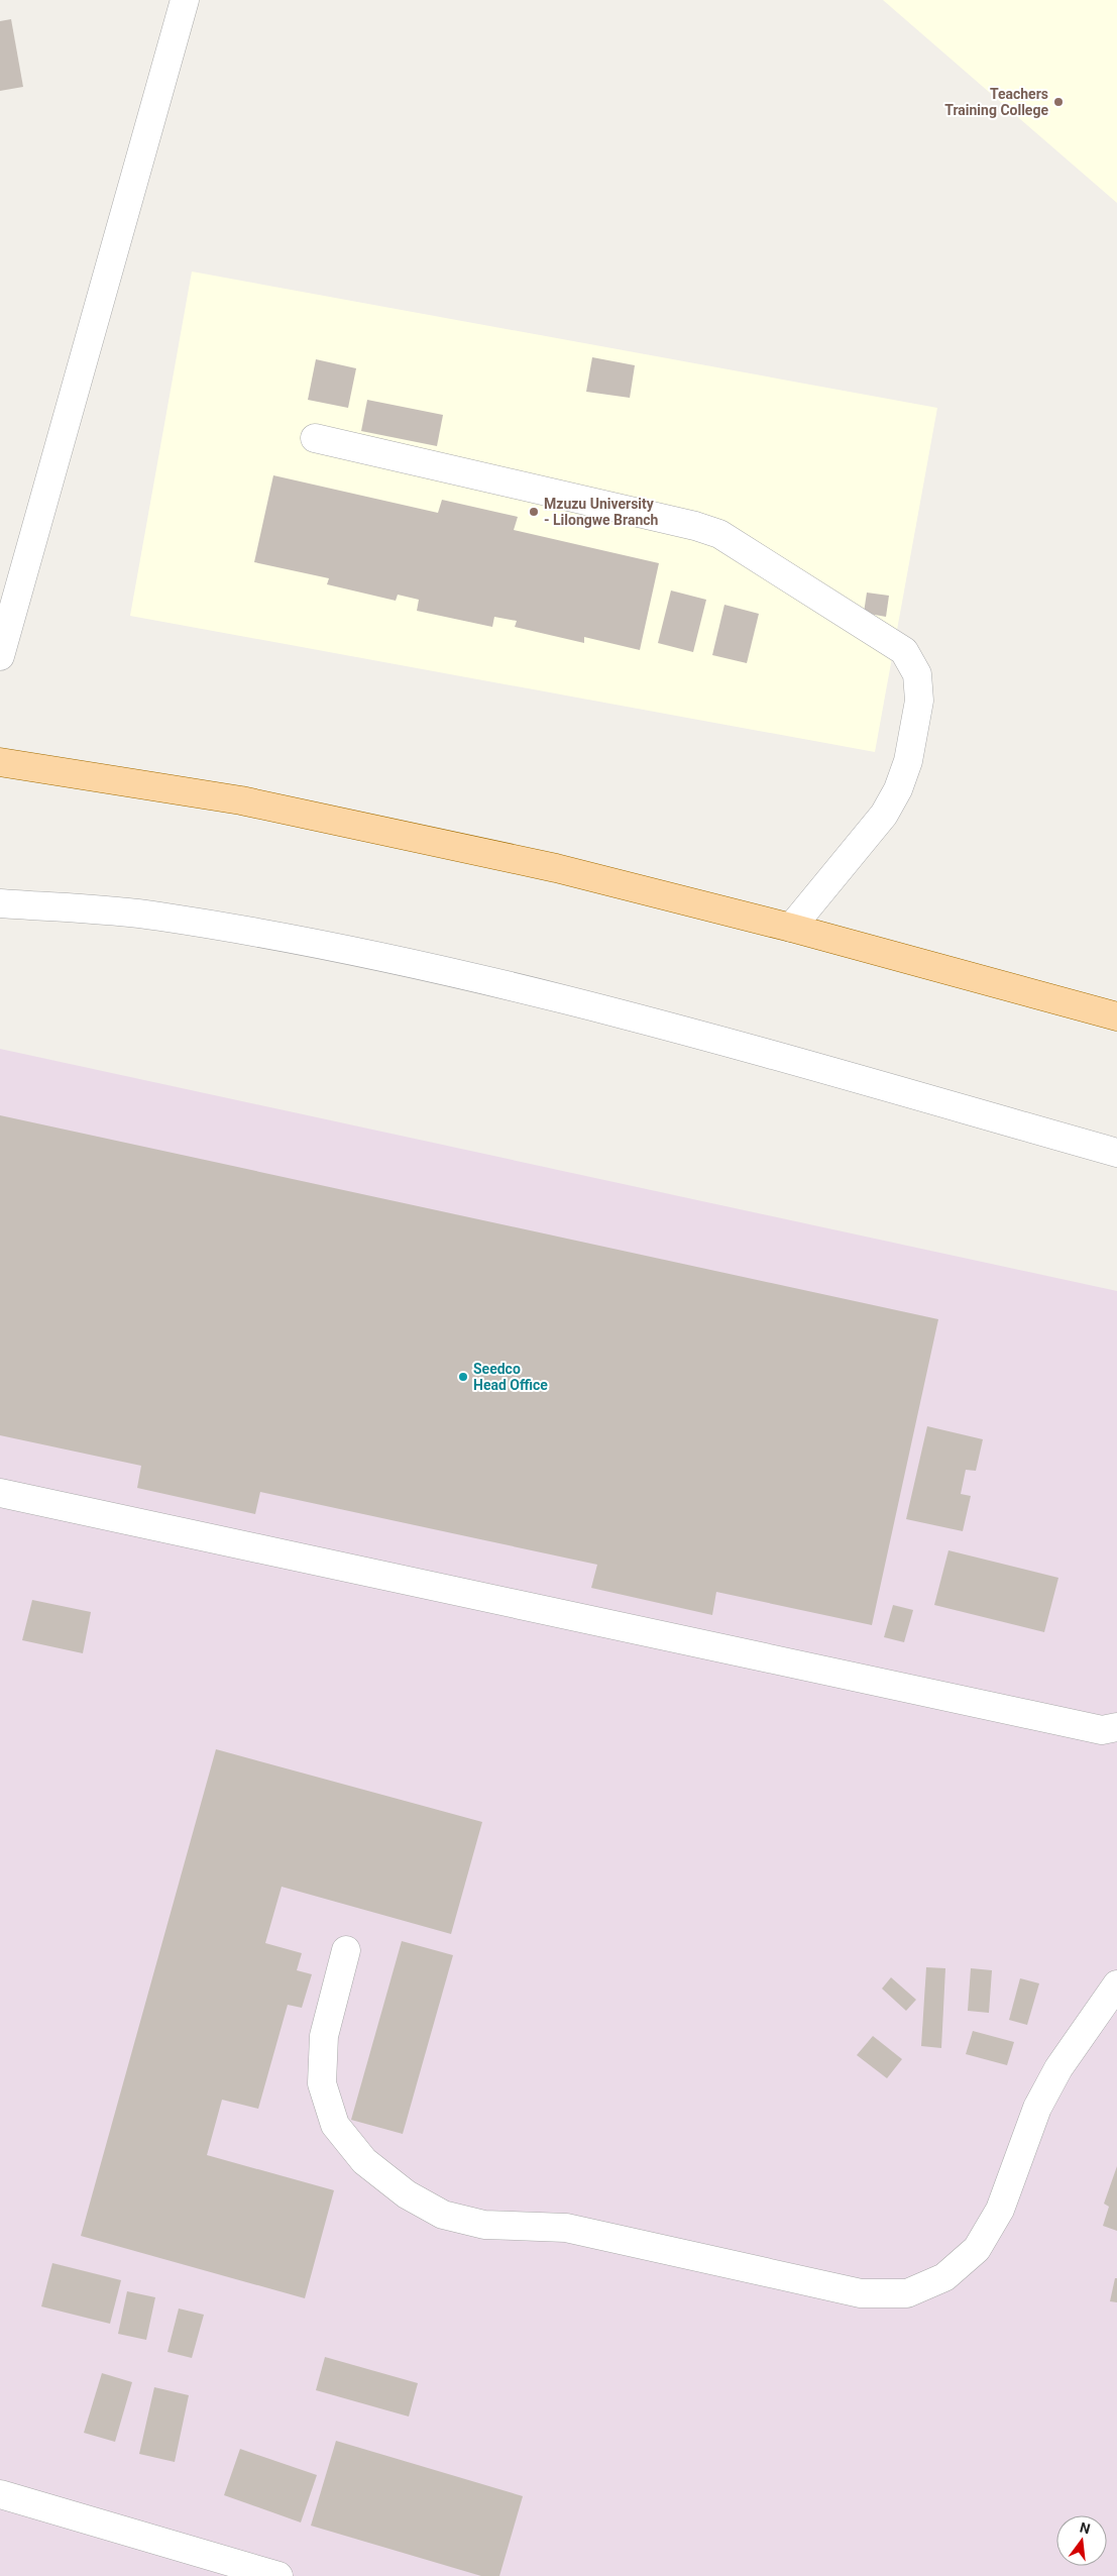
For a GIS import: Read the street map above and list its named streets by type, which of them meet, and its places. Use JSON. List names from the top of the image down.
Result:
{
  "places": ["Teachers Training College", "Mzuzu University - Lilongwe Branch", "Seedco Head Office"],
  "north": "top"
}
